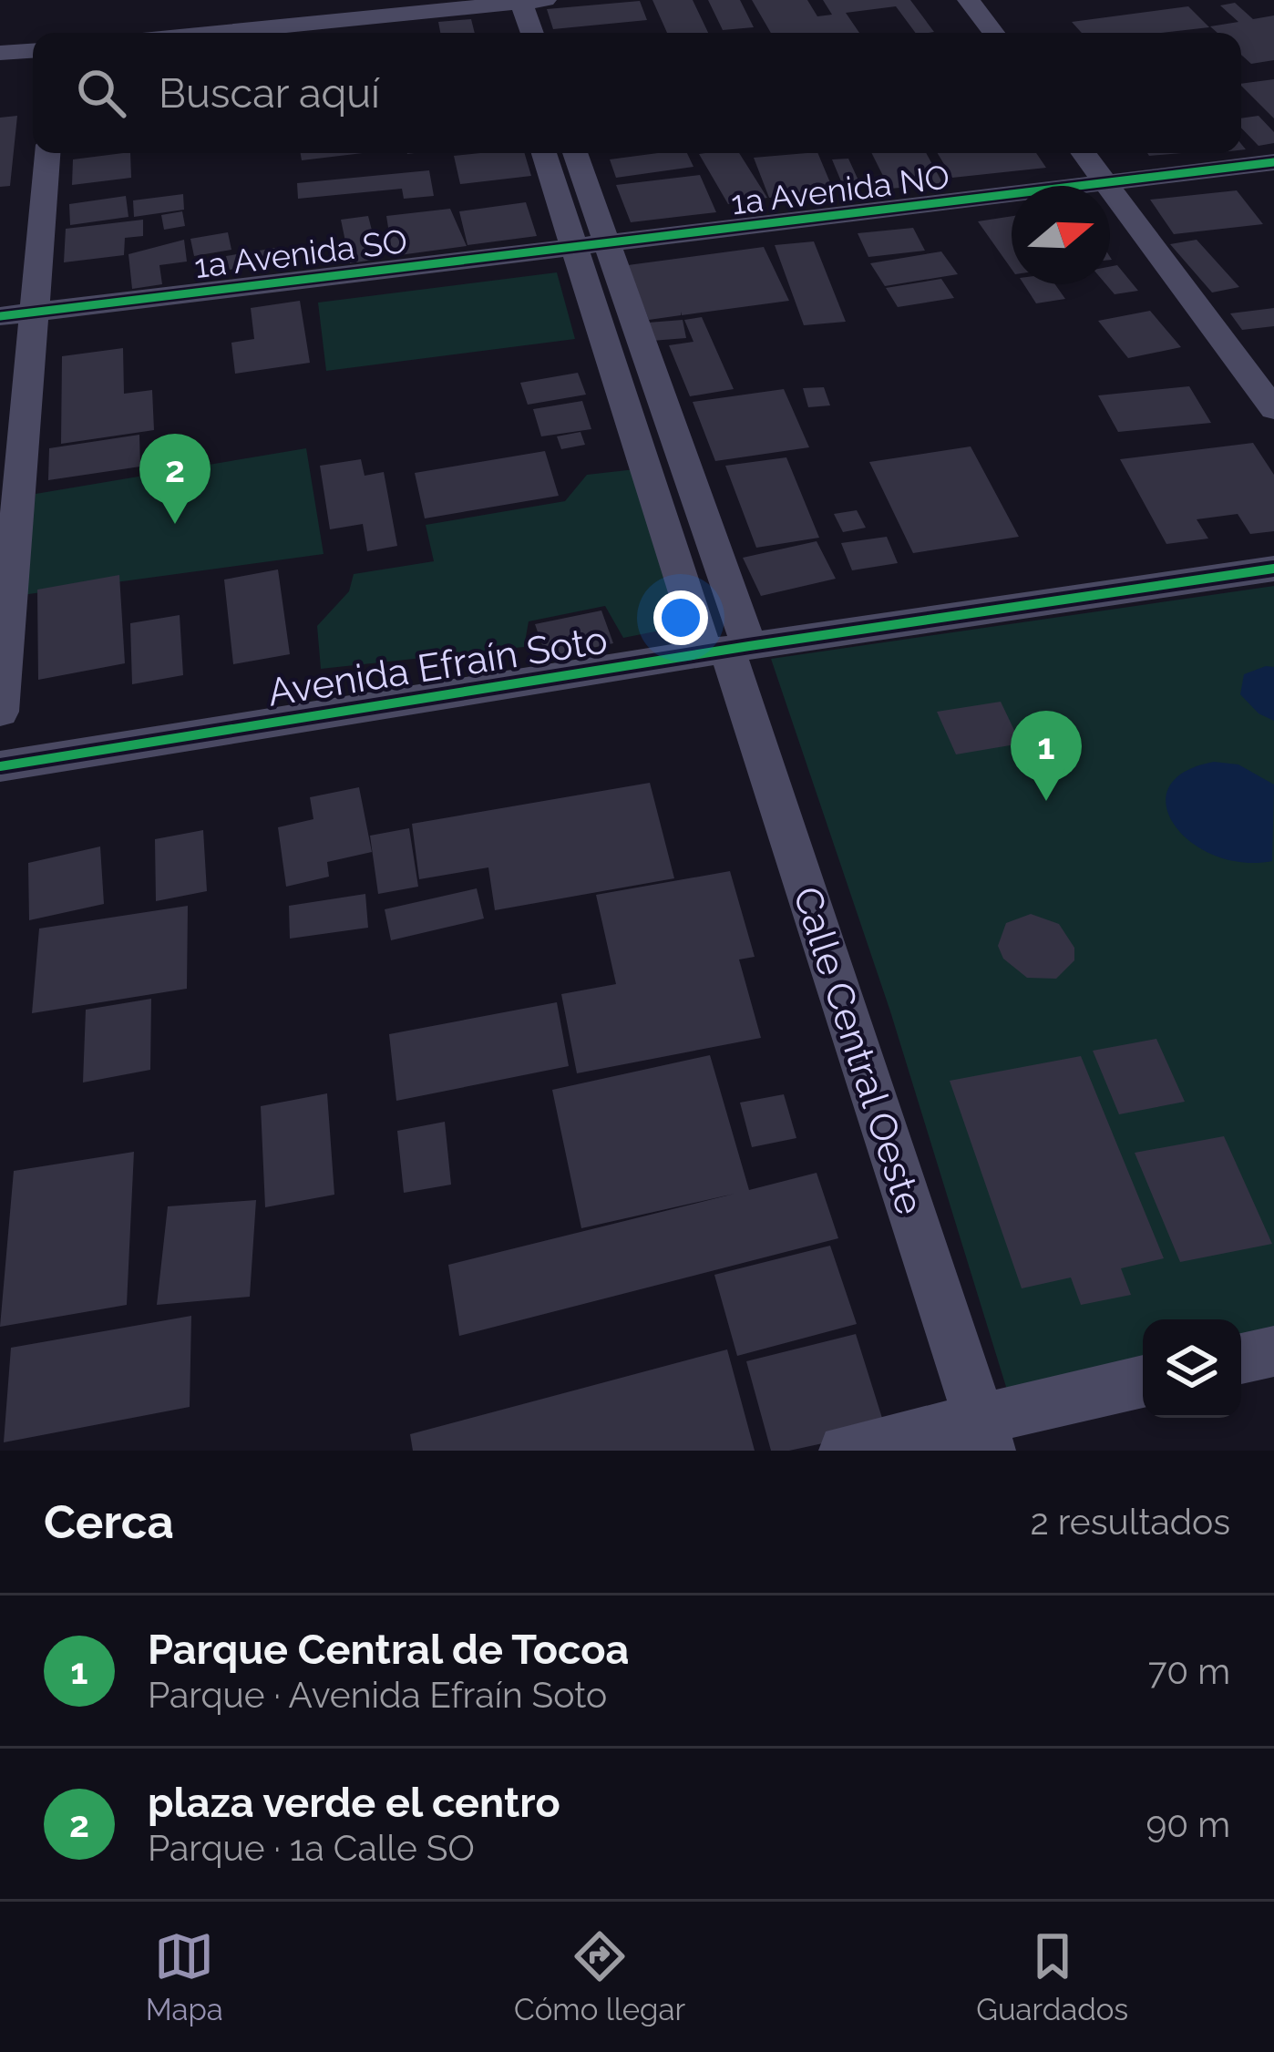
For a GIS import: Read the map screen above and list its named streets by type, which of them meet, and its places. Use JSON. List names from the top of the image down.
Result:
{
  "streets": {
    "street": [
      "1a Avenida NO",
      "1a Avenida SO",
      "Avenida Efraín Soto",
      "Calle Central Oeste"
    ]
  },
  "crossings": [
    ["1a Avenida NO", "1a Avenida SO"],
    ["1a Avenida NO", "Calle Central Oeste"],
    ["1a Avenida SO", "Calle Central Oeste"],
    ["Avenida Efraín Soto", "Calle Central Oeste"]
  ],
  "north": "right",
  "page": {
    "search": "Buscar aquí",
    "pins": ["2", "1"],
    "heading": ["Cerca", "2 resultados"],
    "list": [
      {
        "mark": "1",
        "name": "Parque Central de Tocoa",
        "note": "Parque · Avenida Efraín Soto",
        "value": "70 m"
      },
      {
        "mark": "2",
        "name": "plaza verde el centro",
        "note": "Parque · 1a Calle SO",
        "value": "90 m"
      }
    ],
    "nav": ["Mapa", "Cómo llegar", "Guardados"]
  }
}
